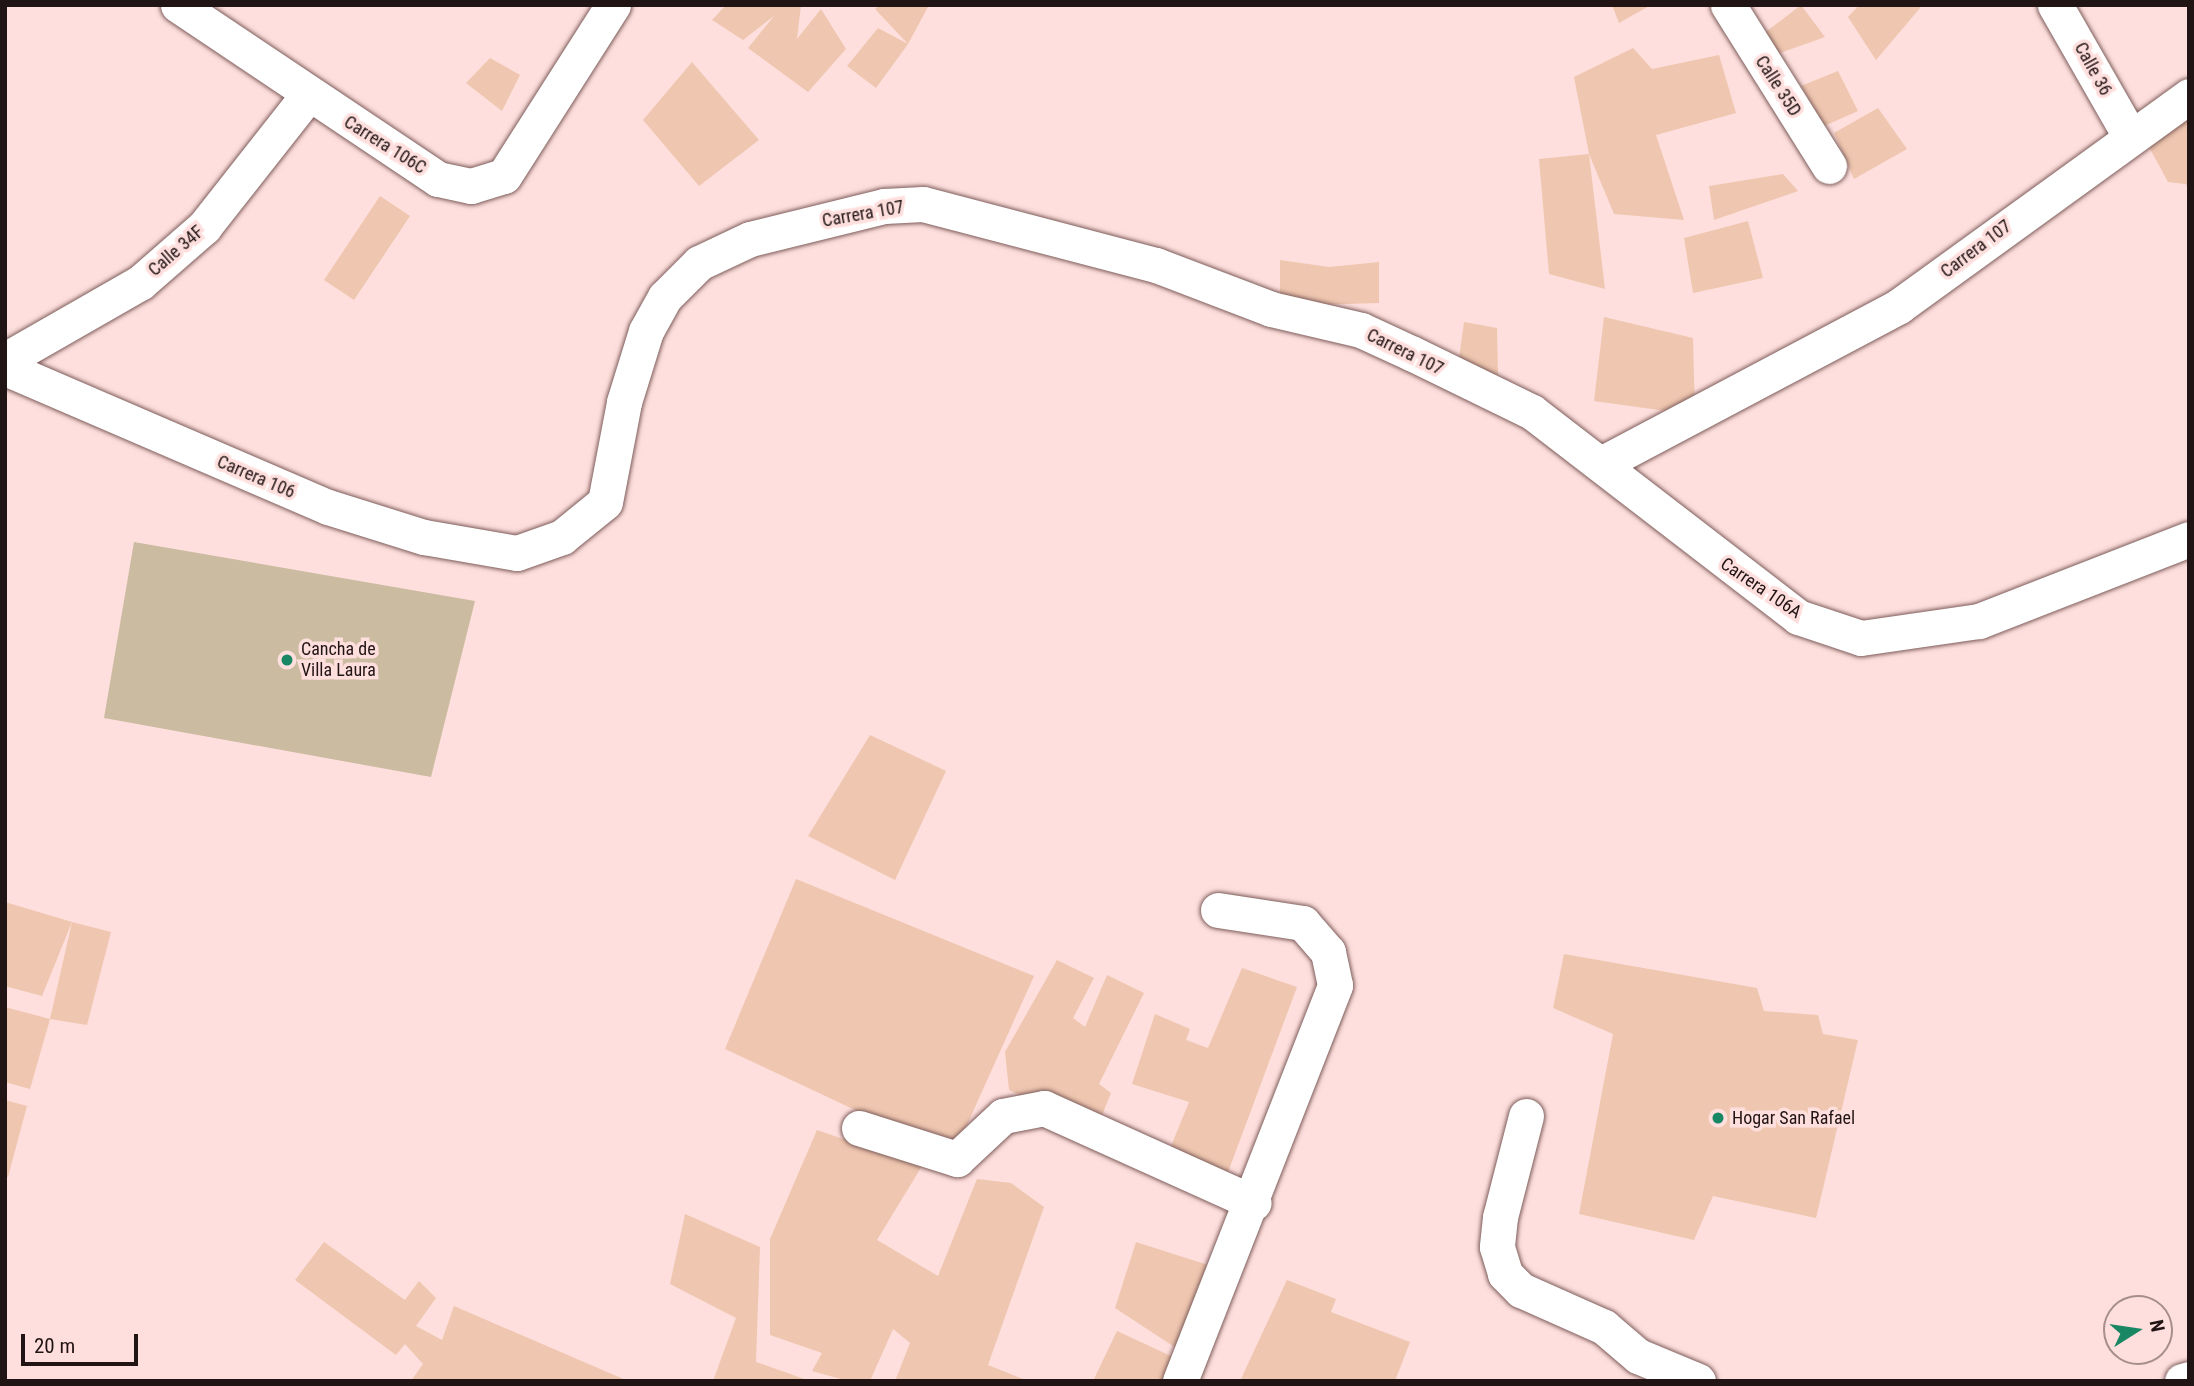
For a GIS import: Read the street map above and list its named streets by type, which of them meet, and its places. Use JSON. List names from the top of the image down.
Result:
{
  "streets": {
    "street": [
      "Calle 36",
      "Calle 35D",
      "Carrera 106C",
      "Carrera 107",
      "Calle 34F",
      "Carrera 106",
      "Carrera 106A"
    ]
  },
  "crossings": [
    ["Calle 36", "Carrera 107"],
    ["Carrera 106C", "Calle 34F"],
    ["Carrera 107", "Carrera 106"],
    ["Carrera 107", "Carrera 106A"]
  ],
  "places": ["Cancha de Villa Laura", "Hogar San Rafael"],
  "scale_bar": "20 m",
  "north": "right"
}
